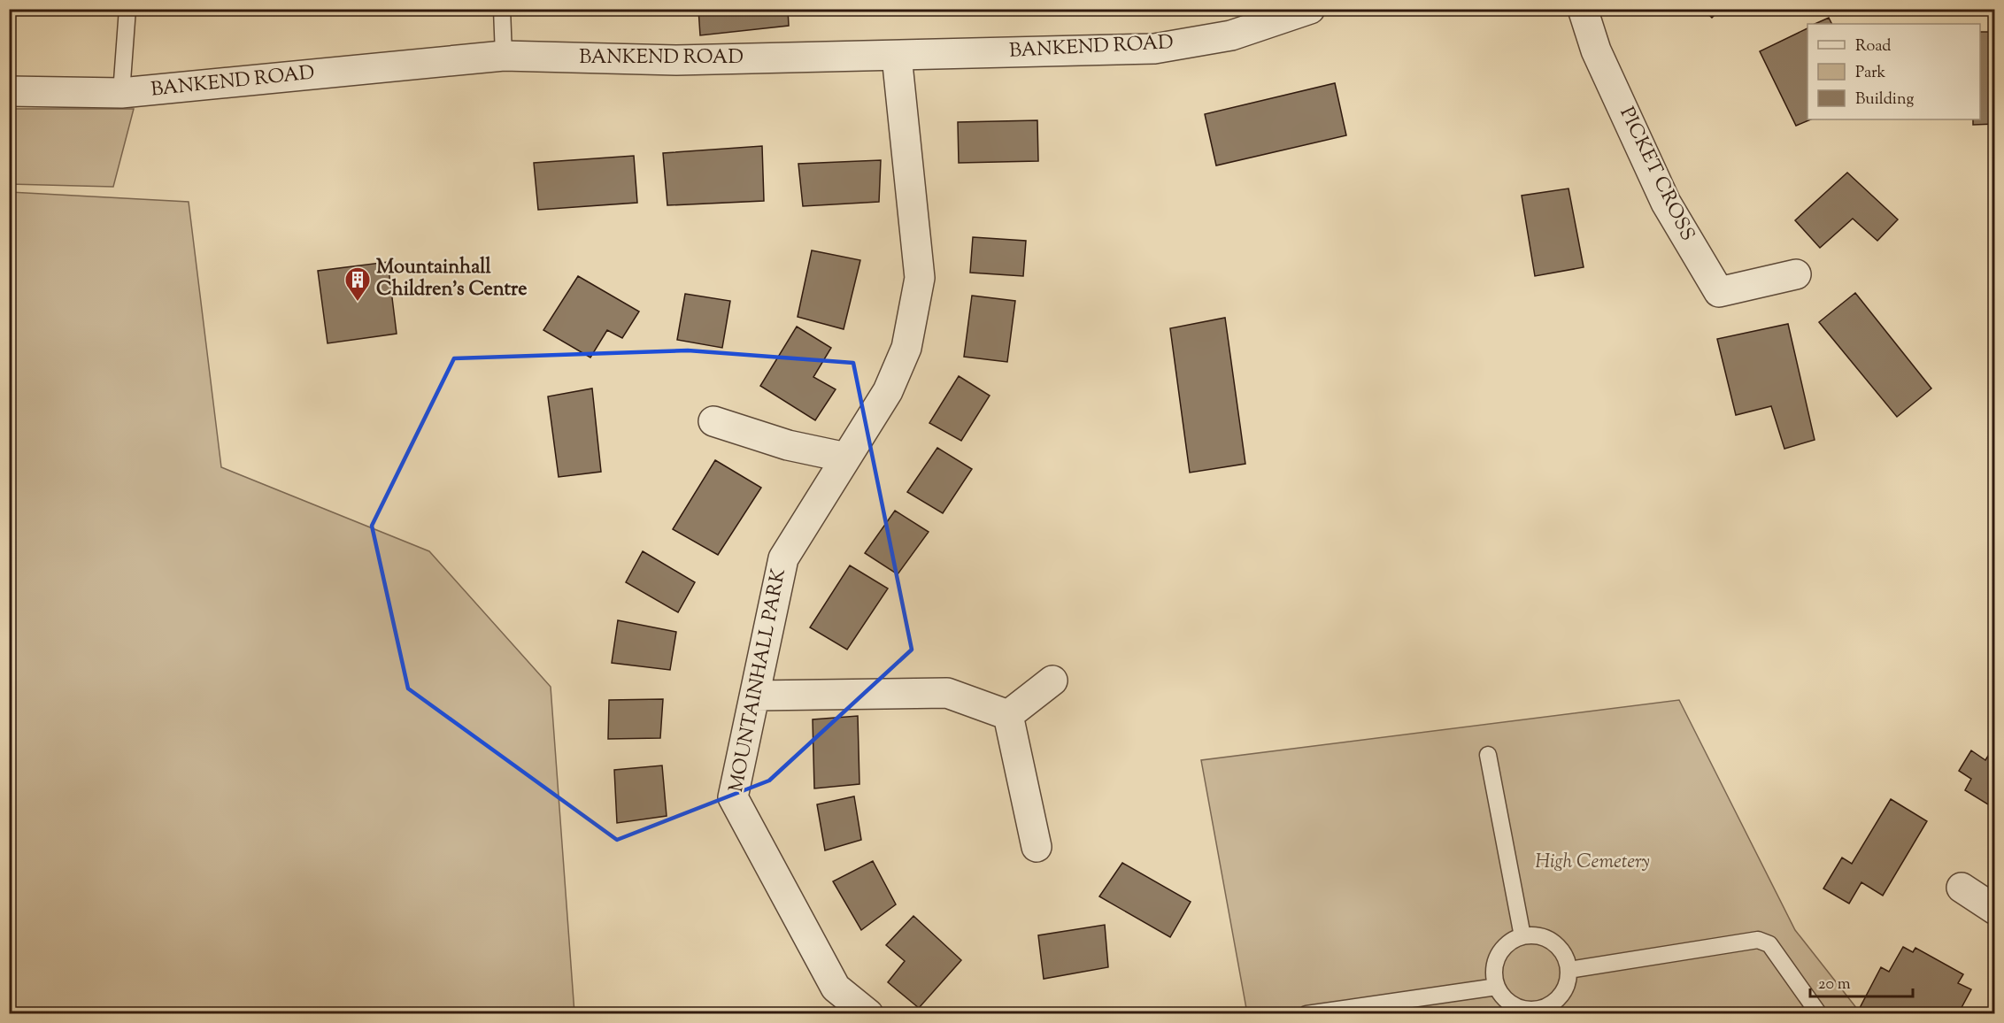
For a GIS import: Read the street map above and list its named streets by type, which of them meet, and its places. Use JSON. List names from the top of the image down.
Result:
{
  "streets": {
    "street": ["BANKEND ROAD", "PICKET CROSS", "MOUNTAINHALL PARK"]
  },
  "crossings": [
    ["BANKEND ROAD", "MOUNTAINHALL PARK"]
  ],
  "parks": ["High Cemetery"],
  "places": {
    "building": ["Mountainhall Children's Centre"]
  },
  "legend": ["Road", "Park", "Building"],
  "scale_bar": "20 m"
}
